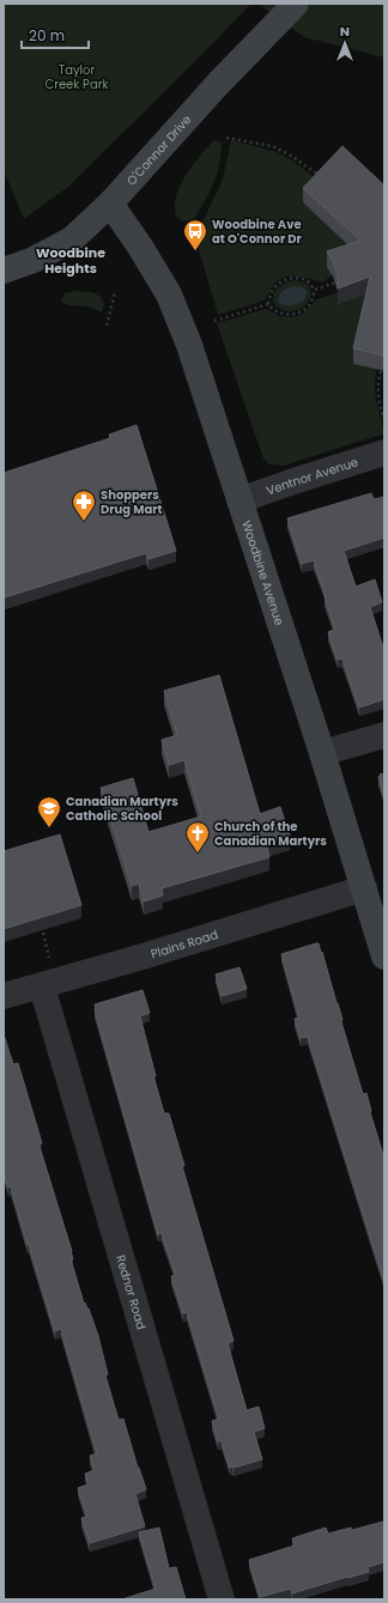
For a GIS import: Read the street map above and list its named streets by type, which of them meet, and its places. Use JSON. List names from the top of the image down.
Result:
{
  "streets": {
    "main road": ["O'Connor Drive", "Woodbine Avenue"],
    "street": ["Ventnor Avenue", "Plains Road", "Rednor Road"]
  },
  "crossings": [
    ["O'Connor Drive", "Woodbine Avenue"],
    ["Ventnor Avenue", "Woodbine Avenue"],
    ["Woodbine Avenue", "Plains Road"],
    ["Plains Road", "Rednor Road"]
  ],
  "districts": ["Woodbine Heights"],
  "parks": ["Taylor Creek Park"],
  "places": {
    "bus stop": ["Woodbine Ave at O'Connor Dr"],
    "pharmacy": ["Shoppers Drug Mart"],
    "school or university": ["Canadian Martyrs Catholic School"],
    "church": ["Church of the Canadian Martyrs"]
  },
  "scale_bar": "20 m",
  "north": "top"
}
